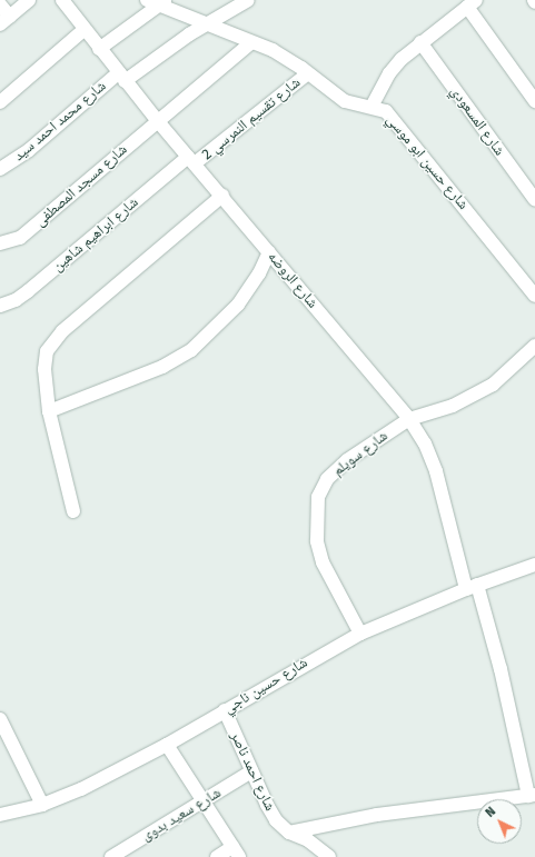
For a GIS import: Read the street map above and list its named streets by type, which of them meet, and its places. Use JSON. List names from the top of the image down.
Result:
{
  "streets": {
    "street": [
      "شارع تقسيم النمرسي 2",
      "شارع محمد احمد سيد",
      "شارع المسعودي",
      "شارع حسين ابو موسي",
      "شارع مسجد المصطفى",
      "شارع ابراهيم شاهين",
      "شارع الروضه",
      "شارع سويلم",
      "شارع حسين ناجي",
      "شارع احمد ناصر",
      "شارع سعيد بدوى"
    ]
  },
  "crossings": [
    ["شارع تقسيم النمرسي 2", "شارع حسين ابو موسي"],
    ["شارع تقسيم النمرسي 2", "شارع ابراهيم شاهين"],
    ["شارع تقسيم النمرسي 2", "شارع الروضه"],
    ["شارع محمد احمد سيد", "شارع حسين ابو موسي"],
    ["شارع محمد احمد سيد", "شارع الروضه"],
    ["شارع حسين ابو موسي", "شارع مسجد المصطفى"],
    ["شارع مسجد المصطفى", "شارع الروضه"],
    ["شارع ابراهيم شاهين", "شارع الروضه"],
    ["شارع الروضه", "شارع سويلم"],
    ["شارع الروضه", "شارع حسين ناجي"],
    ["شارع سويلم", "شارع حسين ناجي"],
    ["شارع حسين ناجي", "شارع احمد ناصر"],
    ["شارع احمد ناصر", "شارع سعيد بدوى"]
  ],
  "north": "top left"
}
